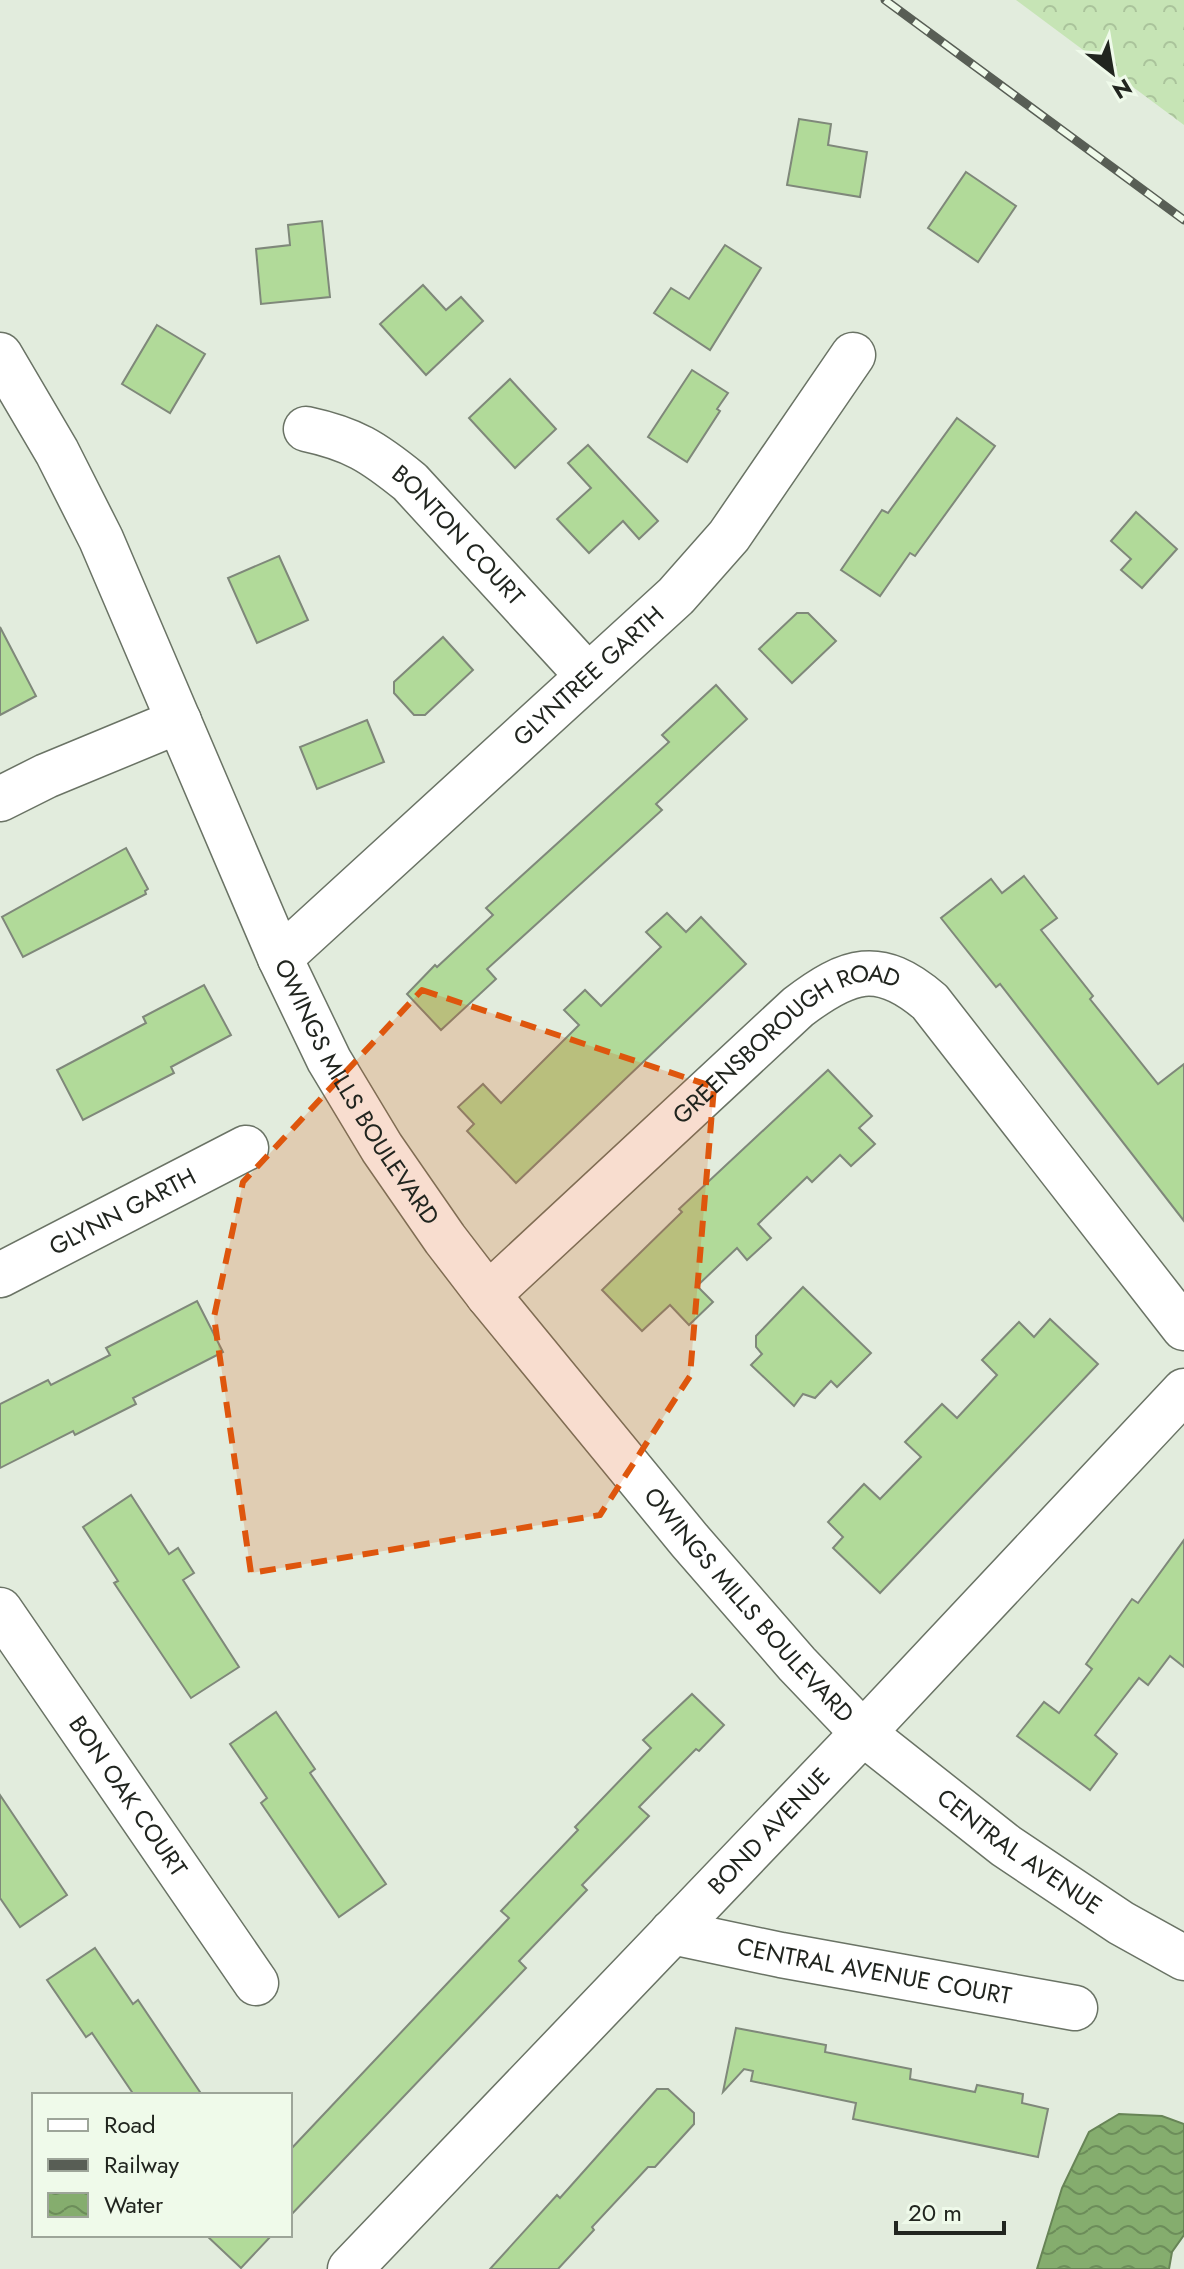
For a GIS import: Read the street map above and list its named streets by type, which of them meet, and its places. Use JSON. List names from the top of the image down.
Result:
{
  "streets": {
    "street": [
      "BONTON COURT",
      "GLYNTREE GARTH",
      "GREENSBOROUGH ROAD",
      "OWINGS MILLS BOULEVARD",
      "GLYNN GARTH",
      "BON OAK COURT",
      "BOND AVENUE",
      "CENTRAL AVENUE",
      "CENTRAL AVENUE COURT"
    ]
  },
  "crossings": [
    ["BONTON COURT", "GLYNTREE GARTH"],
    ["GLYNTREE GARTH", "OWINGS MILLS BOULEVARD"],
    ["GREENSBOROUGH ROAD", "OWINGS MILLS BOULEVARD"],
    ["OWINGS MILLS BOULEVARD", "BOND AVENUE"],
    ["OWINGS MILLS BOULEVARD", "CENTRAL AVENUE"],
    ["BOND AVENUE", "CENTRAL AVENUE"],
    ["BOND AVENUE", "CENTRAL AVENUE COURT"]
  ],
  "legend": ["Road", "Railway", "Water"],
  "scale_bar": "20 m",
  "north": "bottom right"
}
